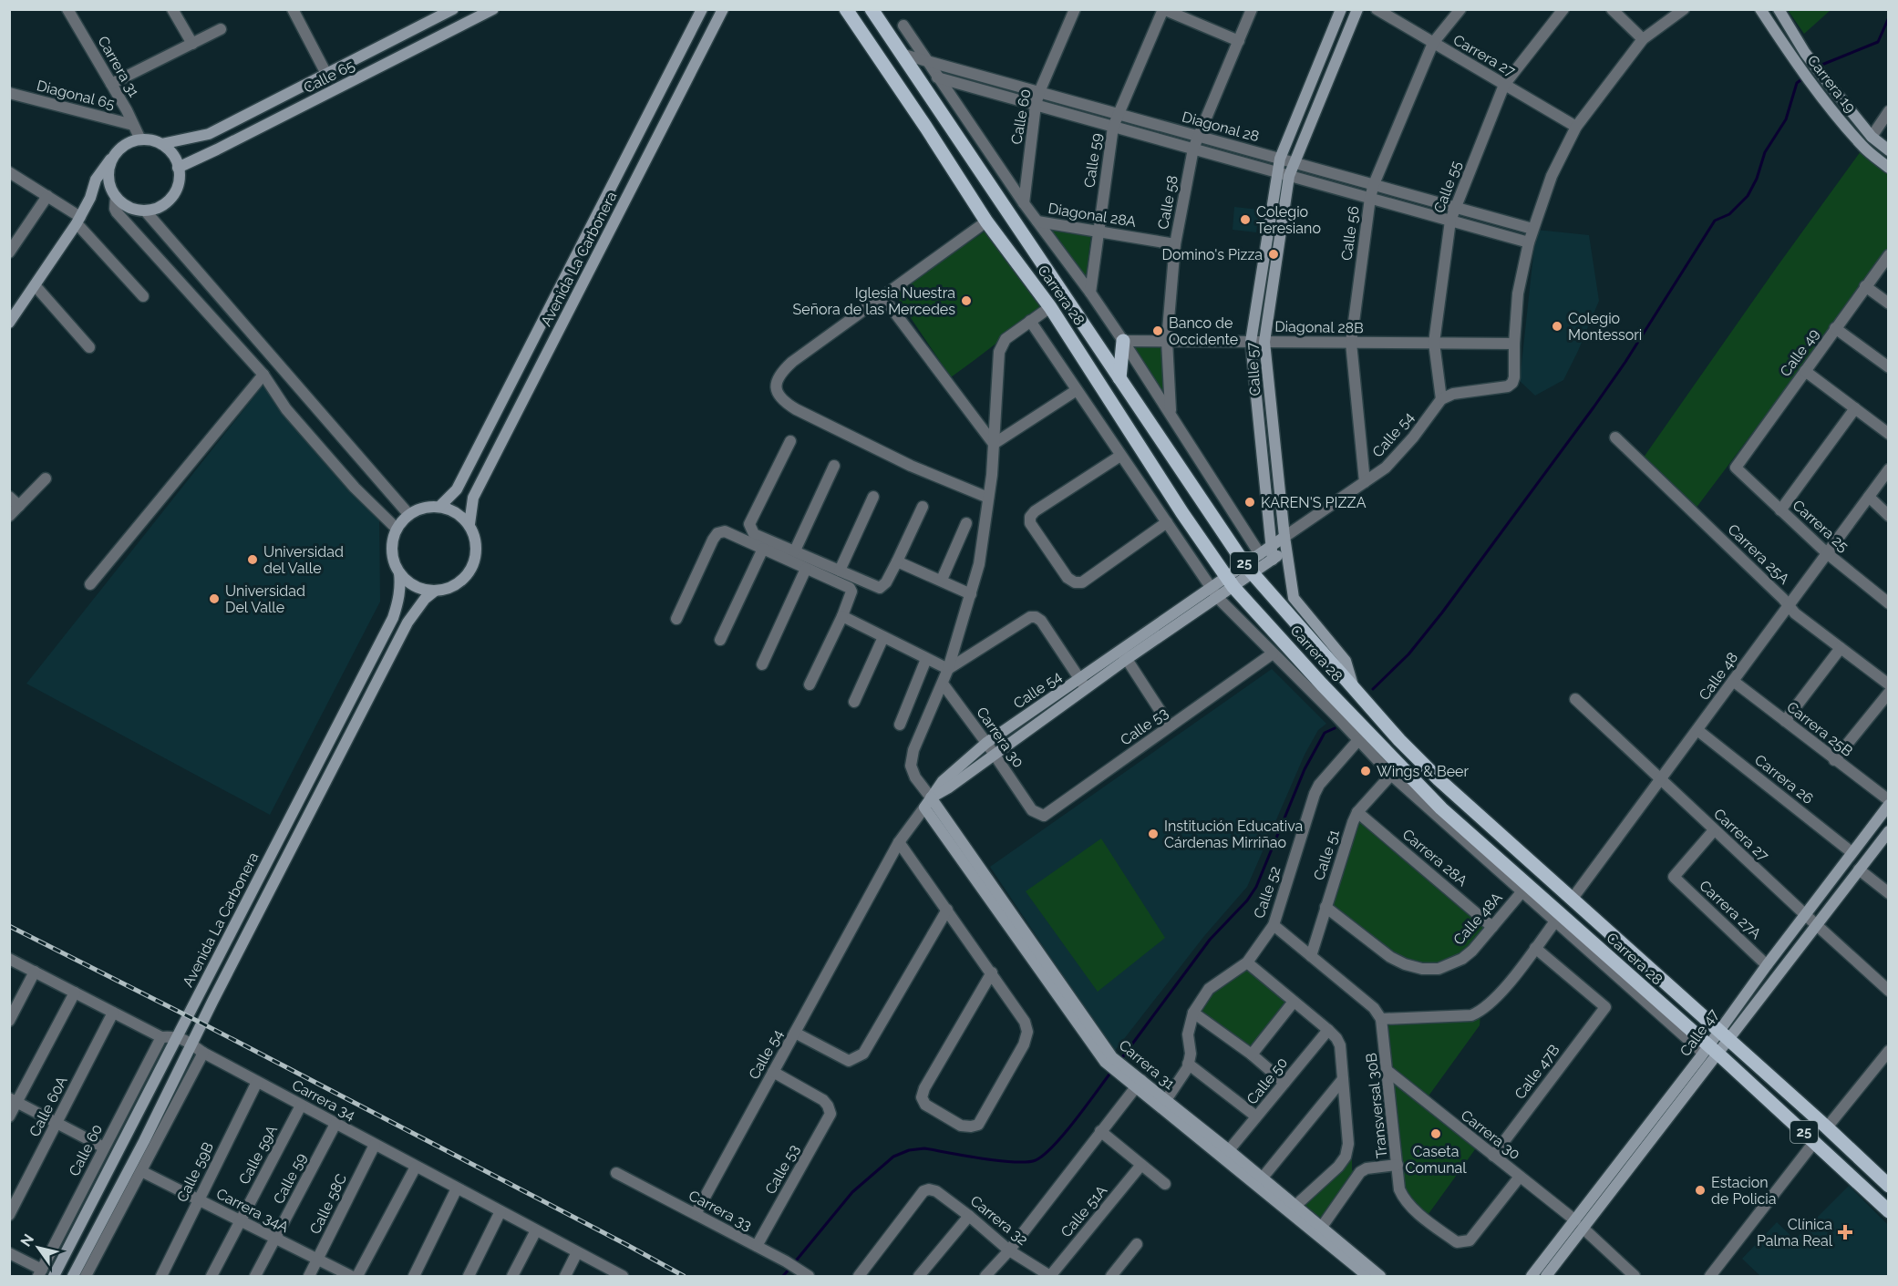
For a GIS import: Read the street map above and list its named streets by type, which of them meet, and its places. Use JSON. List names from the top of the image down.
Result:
{
  "streets": {
    "main road": ["Carrera 28", "25"],
    "street": [
      "Carrera 27",
      "Carrera 31",
      "Calle 65",
      "Carrera 19",
      "Diagonal 65",
      "Calle 60",
      "Diagonal 28",
      "Calle 59",
      "Calle 55",
      "Calle 58",
      "Diagonal 28A",
      "Calle 56",
      "Avenida La Carbonera",
      "Diagonal 28B",
      "Calle 49",
      "Calle 57",
      "Calle 54",
      "Carrera 25",
      "Carrera 25A",
      "Calle 48",
      "Calle 53",
      "Carrera 25B",
      "Carrera 30",
      "Carrera 26",
      "Calle 51",
      "Carrera 28A",
      "Calle 52",
      "Carrera 27A",
      "Calle 48A",
      "Calle 47",
      "Calle 47B",
      "Calle 50",
      "Carrera 34",
      "Transversal 30B",
      "Calle 60A",
      "Calle 59A",
      "Calle 59B",
      "Calle 58C",
      "Carrera 34A",
      "Carrera 33",
      "Calle 51A",
      "Carrera 32"
    ]
  },
  "crossings": [
    ["Carrera 27", "Calle 55"],
    ["Carrera 27", "Calle 56"],
    ["Carrera 27", "Calle 48"],
    ["Carrera 27", "Carrera 27A"],
    ["Carrera 27", "Calle 47"],
    ["Carrera 31", "Calle 65"],
    ["Carrera 31", "Diagonal 65"],
    ["Carrera 31", "Calle 54"],
    ["Carrera 31", "Calle 52"],
    ["Carrera 31", "Calle 50"],
    ["Calle 60", "Diagonal 28"],
    ["Calle 60", "Carrera 28"],
    ["Diagonal 28", "Calle 59"],
    ["Diagonal 28", "Calle 55"],
    ["Diagonal 28", "Calle 58"],
    ["Diagonal 28", "Calle 56"],
    ["Diagonal 28", "Carrera 28"],
    ["Diagonal 28", "Calle 57"],
    ["Calle 59", "Diagonal 28A"],
    ["Calle 59", "Carrera 28"],
    ["Calle 59", "Carrera 34"],
    ["Calle 59", "Carrera 34A"],
    ["Calle 55", "Diagonal 28B"],
    ["Calle 55", "Calle 54"],
    ["Calle 58", "Diagonal 28A"],
    ["Calle 58", "Carrera 28"],
    ["Calle 58", "Diagonal 28B"],
    ["Diagonal 28A", "Carrera 28"],
    ["Calle 56", "Diagonal 28B"],
    ["Calle 56", "Calle 54"],
    ["Avenida La Carbonera", "Carrera 34"],
    ["Carrera 28", "Diagonal 28B"],
    ["Carrera 28", "Calle 57"],
    ["Carrera 28", "Calle 54"],
    ["Carrera 28", "25"],
    ["Carrera 28", "Calle 48"],
    ["Carrera 28", "Calle 53"],
    ["Carrera 28", "Calle 51"],
    ["Carrera 28", "Calle 52"],
    ["Carrera 28", "Calle 48A"],
    ["Carrera 28", "Calle 47"],
    ["Diagonal 28B", "Calle 57"],
    ["Calle 49", "Carrera 25"],
    ["Calle 57", "Calle 54"],
    ["Calle 54", "Calle 53"],
    ["Calle 54", "Carrera 30"],
    ["Calle 54", "Carrera 33"],
    ["Carrera 25", "Calle 48"],
    ["Carrera 25A", "Calle 48"],
    ["Calle 48", "Carrera 25B"],
    ["Calle 48", "Carrera 26"],
    ["Calle 53", "Carrera 30"],
    ["Calle 53", "Carrera 33"],
    ["Carrera 30", "Calle 47"],
    ["Carrera 30", "Calle 47B"],
    ["Carrera 30", "Transversal 30B"],
    ["Carrera 26", "Calle 47"],
    ["Calle 51", "Carrera 28A"],
    ["Calle 51", "Calle 48A"],
    ["Carrera 28A", "Calle 48A"],
    ["Carrera 27A", "Calle 47"],
    ["Carrera 34", "Calle 59A"],
    ["Carrera 34", "Calle 59B"],
    ["Carrera 34", "Calle 58C"],
    ["Calle 59A", "Carrera 34A"],
    ["Calle 59B", "Carrera 34A"],
    ["Calle 58C", "Carrera 34A"],
    ["Calle 51A", "Carrera 32"]
  ],
  "places": {
    "other": [
      "Colegio Teresiano",
      "Domino's Pizza",
      "Iglesia Nuestra Señora de las Mercedes",
      "Colegio Montessori",
      "Banco de Occidente",
      "KAREN'S PIZZA",
      "Universidad del Valle",
      "Universidad Del Valle",
      "Wings & Beer",
      "Institución Educativa Cárdenas Mirriñao",
      "Caseta Comunal",
      "Estacion de Policia"
    ],
    "health": ["Clínica Palma Real"]
  },
  "north": "top left"
}
